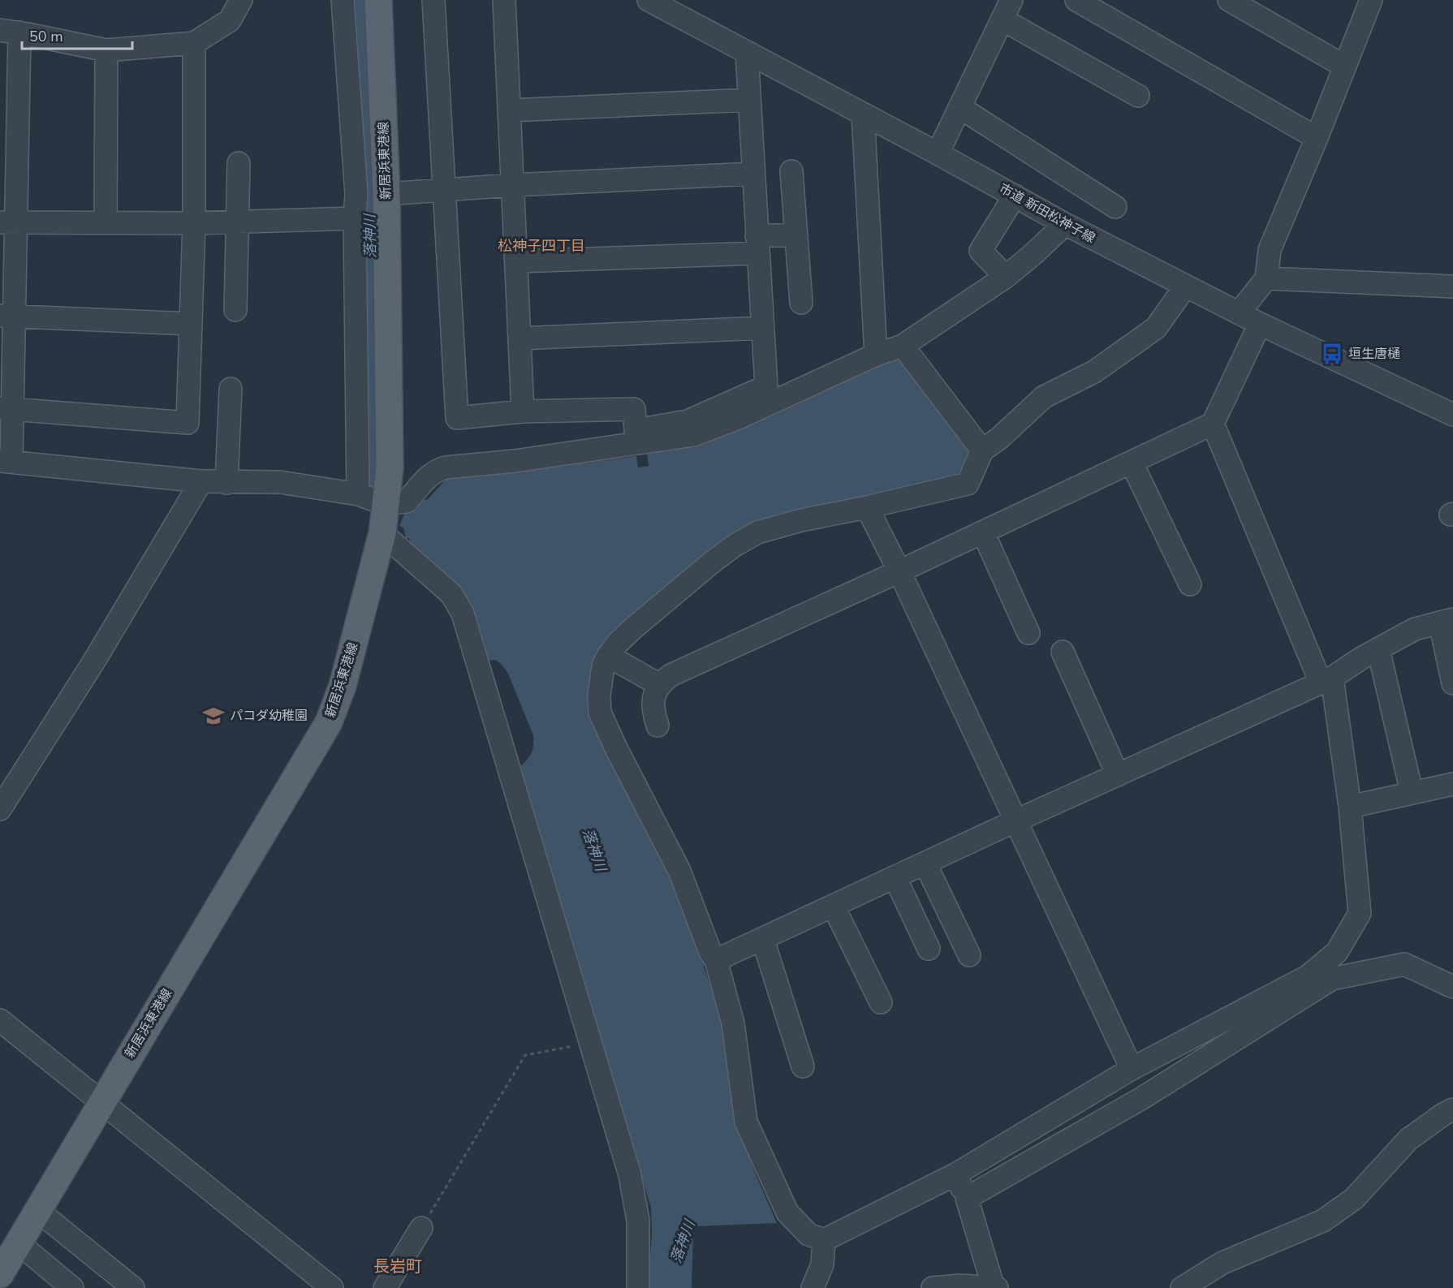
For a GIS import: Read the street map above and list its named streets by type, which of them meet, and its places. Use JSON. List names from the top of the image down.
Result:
{
  "streets": {
    "main road": ["新居浜東港線"],
    "street": ["市道 新田松神子線"]
  },
  "districts": ["松神子四丁目", "長岩町"],
  "water": ["落神川"],
  "places": {
    "bus stop": ["垣生唐樋"],
    "school or university": ["パコダ幼稚園"]
  },
  "scale_bar": "50 m"
}
